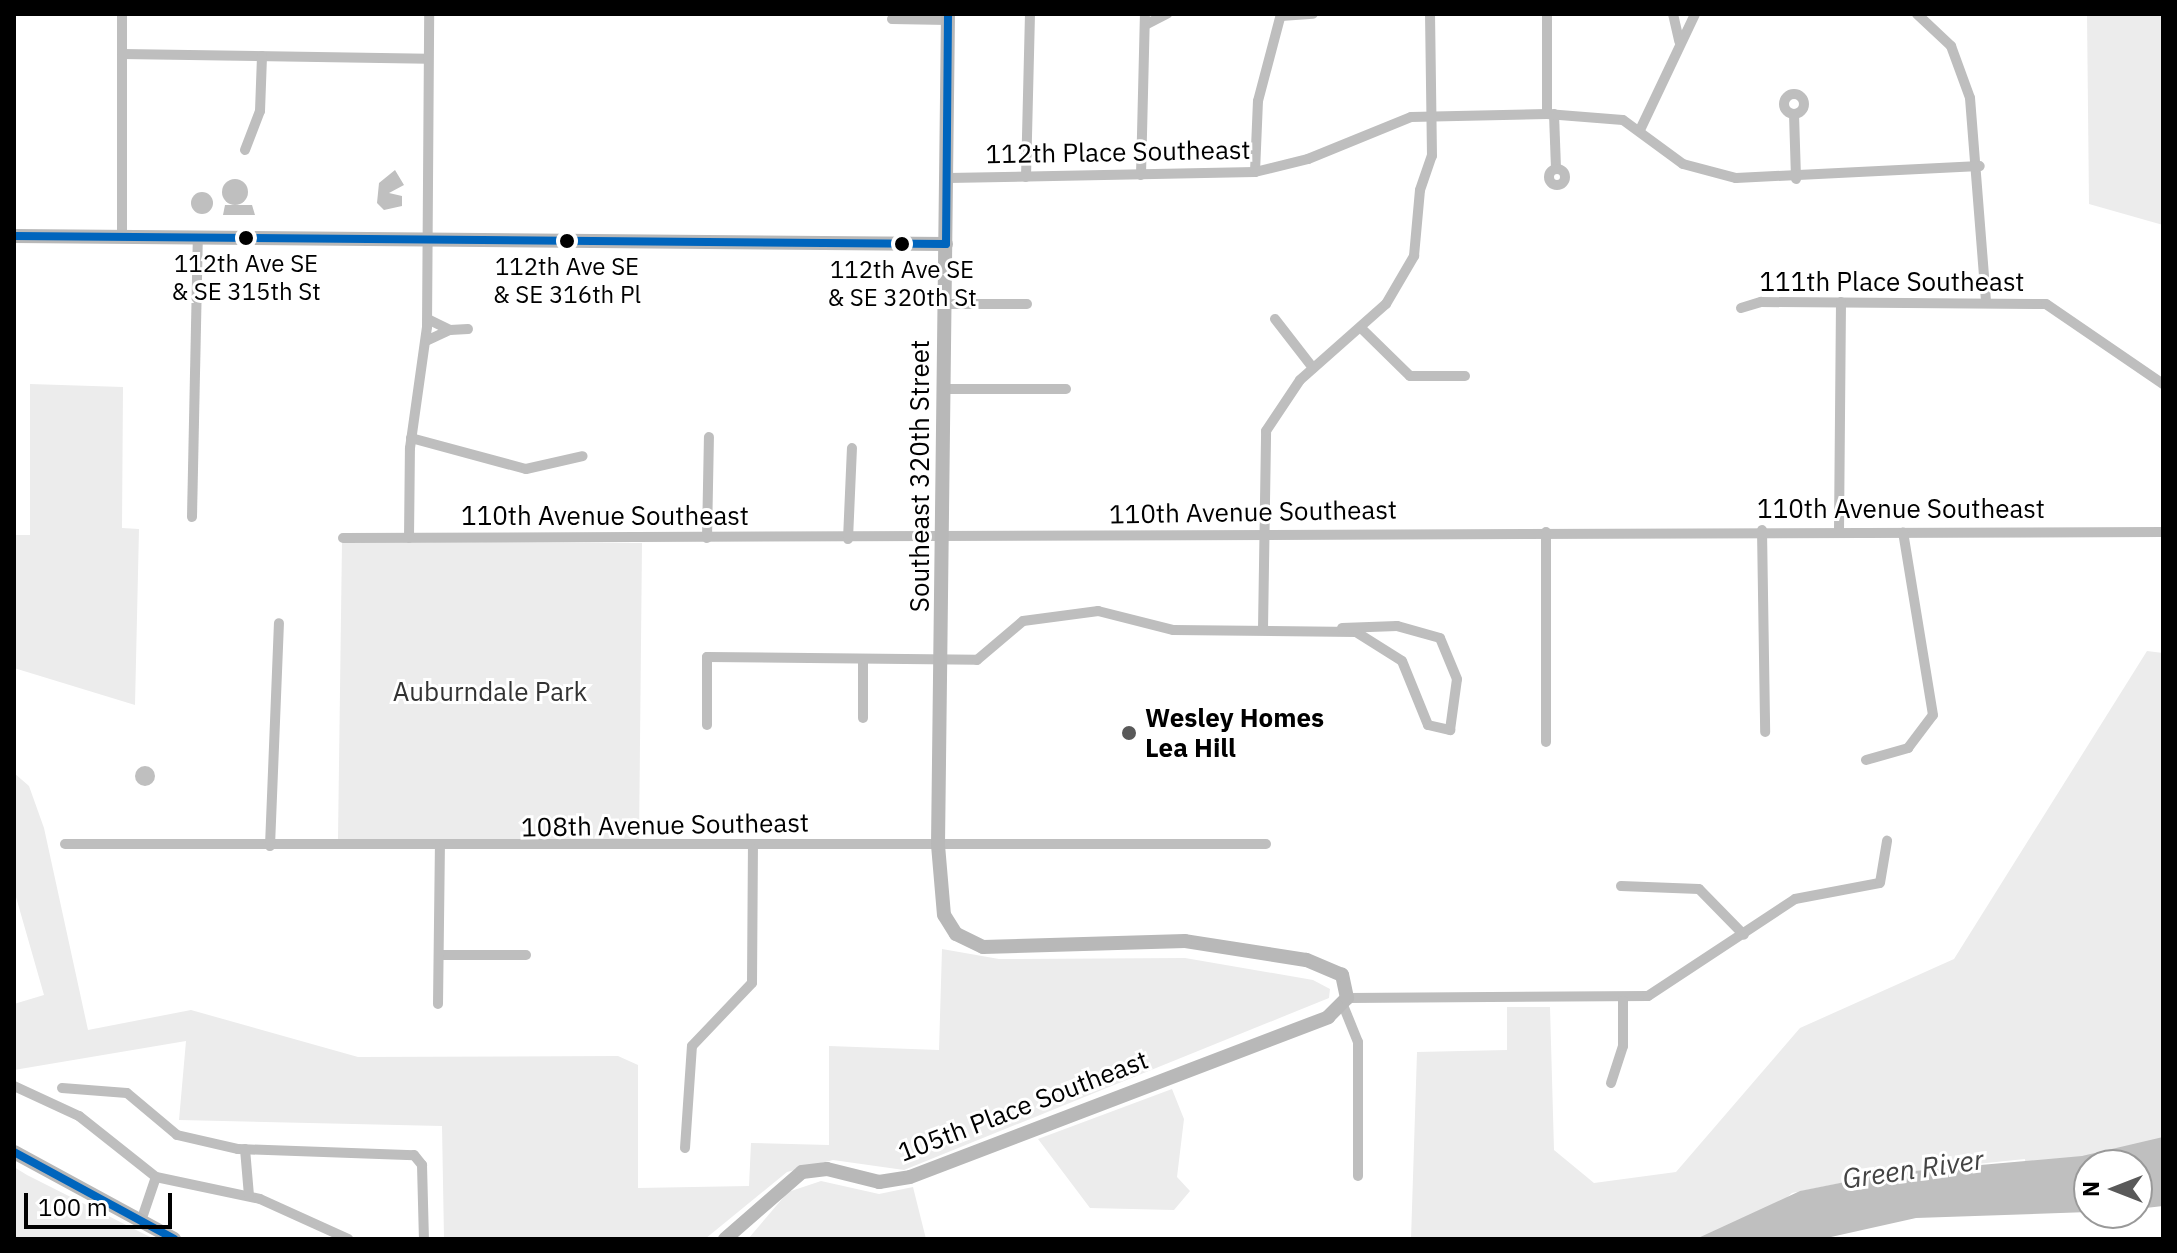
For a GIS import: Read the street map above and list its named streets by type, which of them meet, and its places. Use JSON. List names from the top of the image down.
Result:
{
  "streets": {
    "street": [
      "112th Place Southeast",
      "111th Place Southeast",
      "Southeast 320th Street",
      "110th Avenue Southeast",
      "108th Avenue Southeast",
      "105th Place Southeast"
    ]
  },
  "crossings": [
    ["112th Place Southeast", "Southeast 320th Street"],
    ["Southeast 320th Street", "110th Avenue Southeast"],
    ["Southeast 320th Street", "108th Avenue Southeast"],
    ["Southeast 320th Street", "105th Place Southeast"]
  ],
  "water": ["Green River"],
  "parks": ["Auburndale Park"],
  "places": [
    "112th Ave SE & SE 315th St",
    "112th Ave SE & SE 316th Pl",
    "112th Ave SE & SE 320th St",
    "Wesley Homes Lea Hill"
  ],
  "scale_bar": "100 m",
  "north": "left"
}
